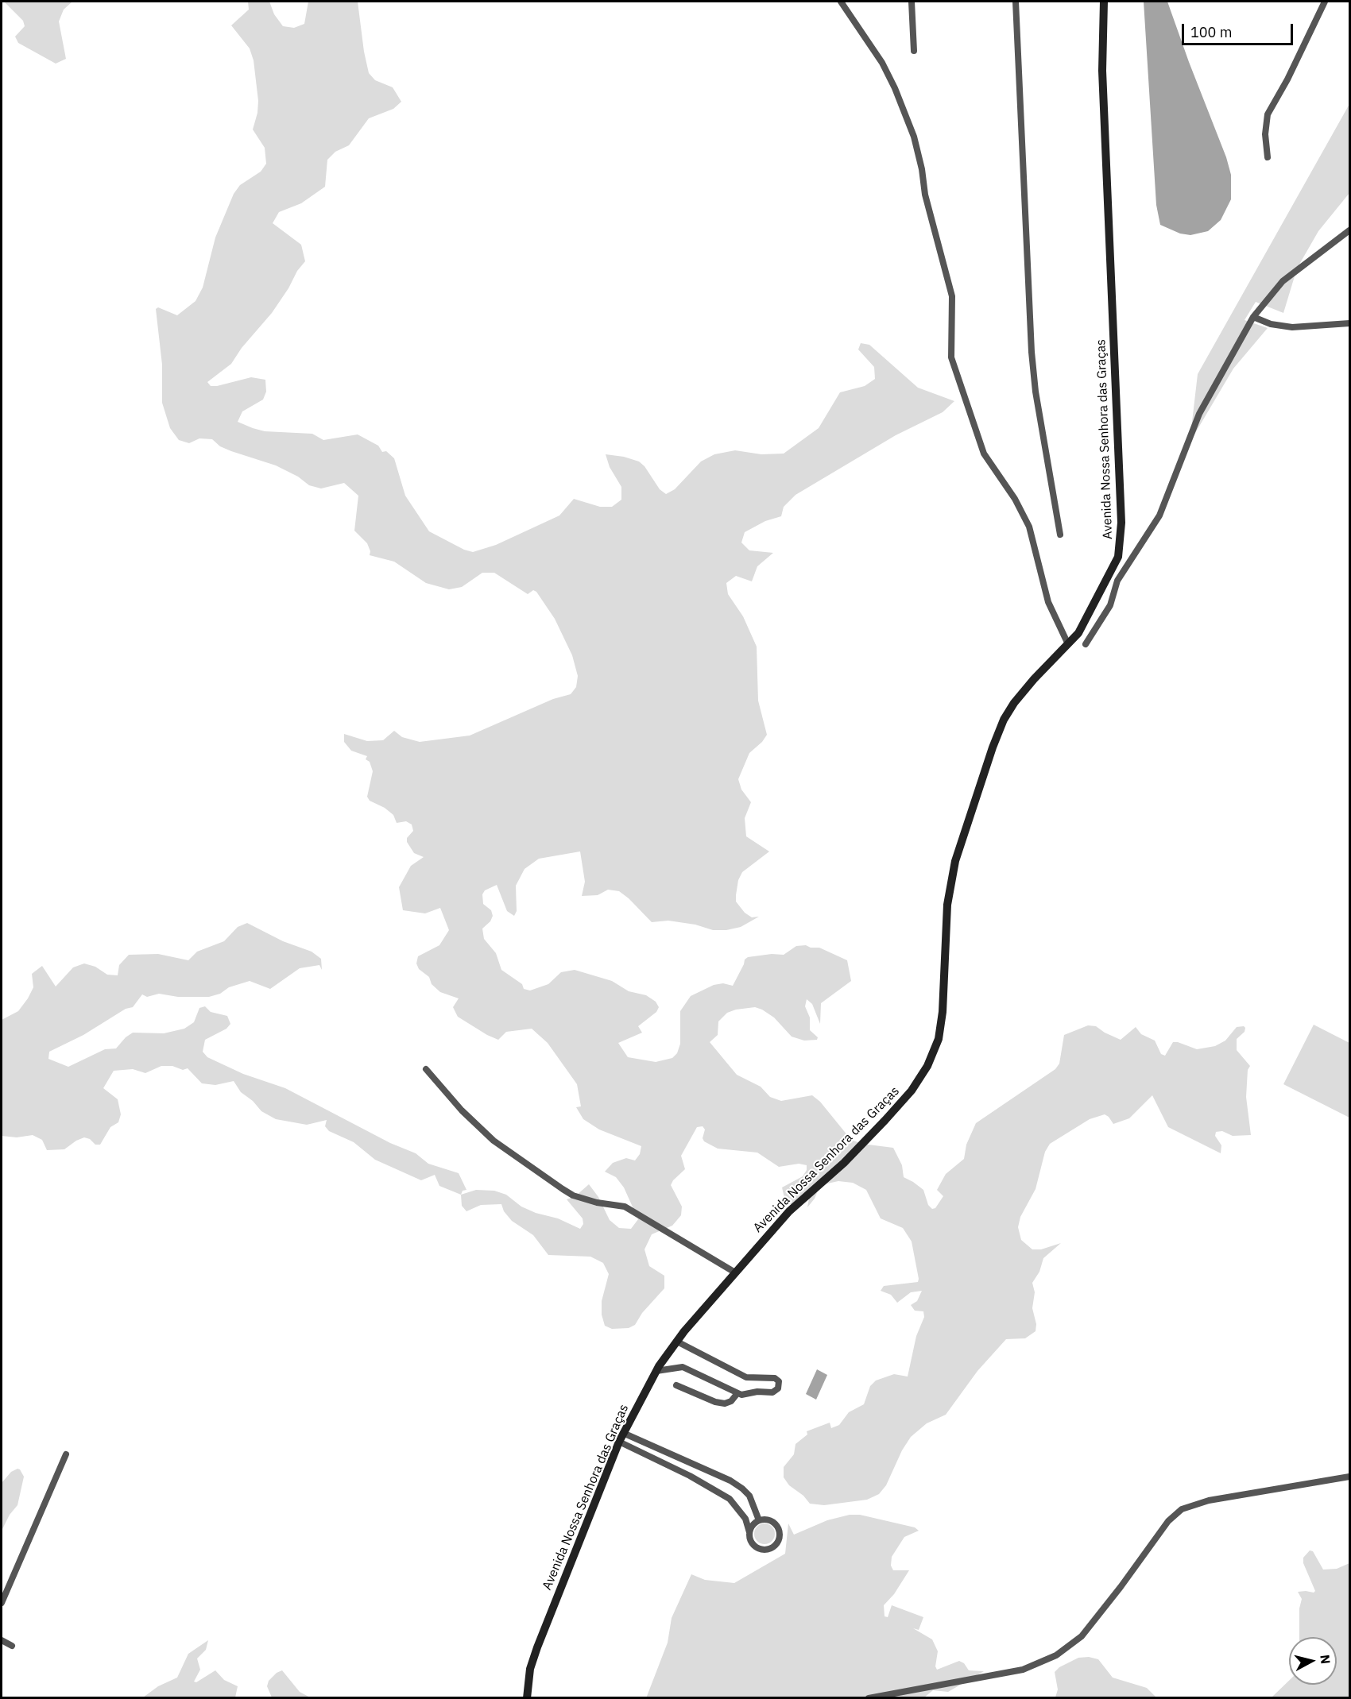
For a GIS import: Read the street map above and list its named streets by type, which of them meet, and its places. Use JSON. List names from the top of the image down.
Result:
{
  "streets": {
    "main road": ["Avenida Nossa Senhora das Graças"]
  },
  "scale_bar": "100 m",
  "north": "right"
}
